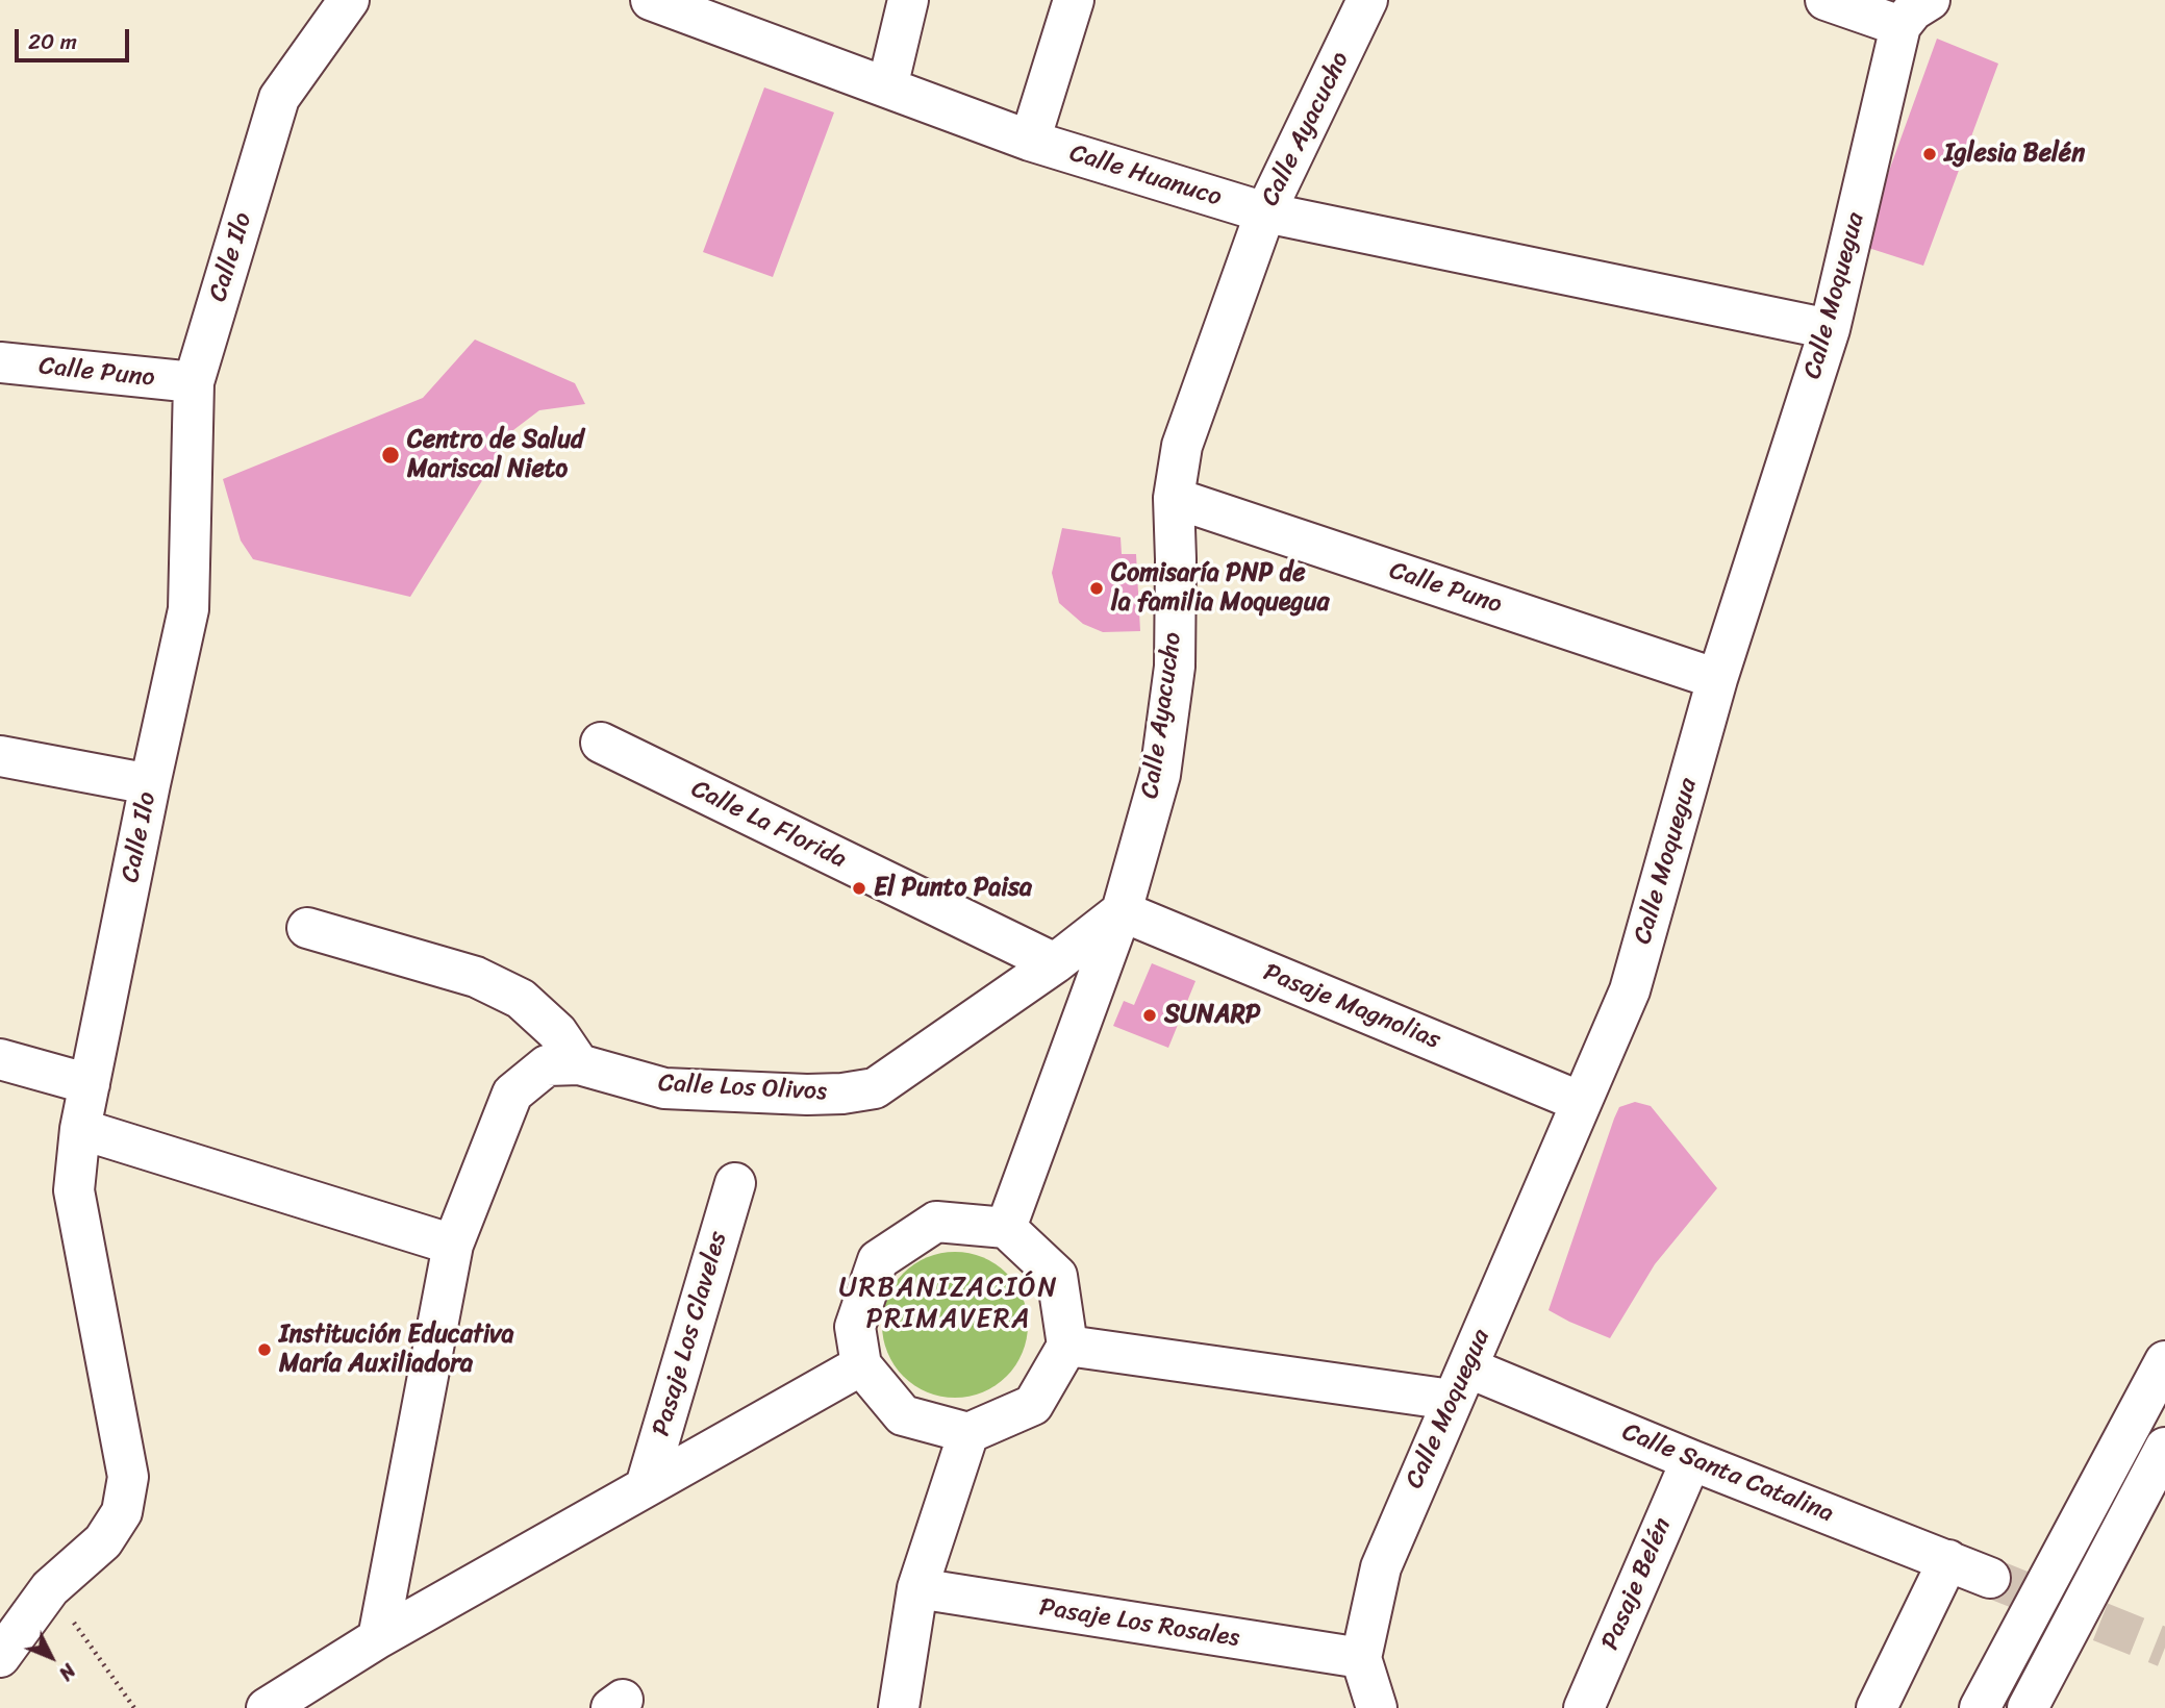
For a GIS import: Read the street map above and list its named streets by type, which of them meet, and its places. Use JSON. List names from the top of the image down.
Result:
{
  "streets": {
    "street": [
      "Calle Ayacucho",
      "Calle Huanuco",
      "Calle Ilo",
      "Calle Moquegua",
      "Calle Puno",
      "Calle La Florida",
      "Pasaje Magnolias",
      "Calle Los Olivos",
      "Pasaje Los Claveles",
      "Calle Santa Catalina",
      "Pasaje Belén",
      "Pasaje Los Rosales"
    ]
  },
  "crossings": [
    ["Calle Ayacucho", "Calle Huanuco"],
    ["Calle Ayacucho", "Calle Puno"],
    ["Calle Ayacucho", "Pasaje Magnolias"],
    ["Calle Ayacucho", "Calle Los Olivos"],
    ["Calle Ayacucho", "Calle Santa Catalina"],
    ["Calle Huanuco", "Calle Moquegua"],
    ["Calle Ilo", "Calle Puno"],
    ["Calle Moquegua", "Calle Puno"],
    ["Calle Moquegua", "Pasaje Magnolias"],
    ["Calle Moquegua", "Calle Santa Catalina"],
    ["Calle Moquegua", "Pasaje Los Rosales"],
    ["Calle La Florida", "Calle Los Olivos"],
    ["Pasaje Magnolias", "Calle Los Olivos"],
    ["Calle Santa Catalina", "Pasaje Belén"]
  ],
  "districts": ["URBANIZACIÓN PRIMAVERA"],
  "places": [
    "Iglesia Belén",
    "Centro de Salud Mariscal Nieto",
    "Comisaría PNP de la familia Moquegua",
    "El Punto Paisa",
    "SUNARP",
    "Institución Educativa María Auxiliadora"
  ],
  "scale_bar": "20 m",
  "north": "bottom right"
}
